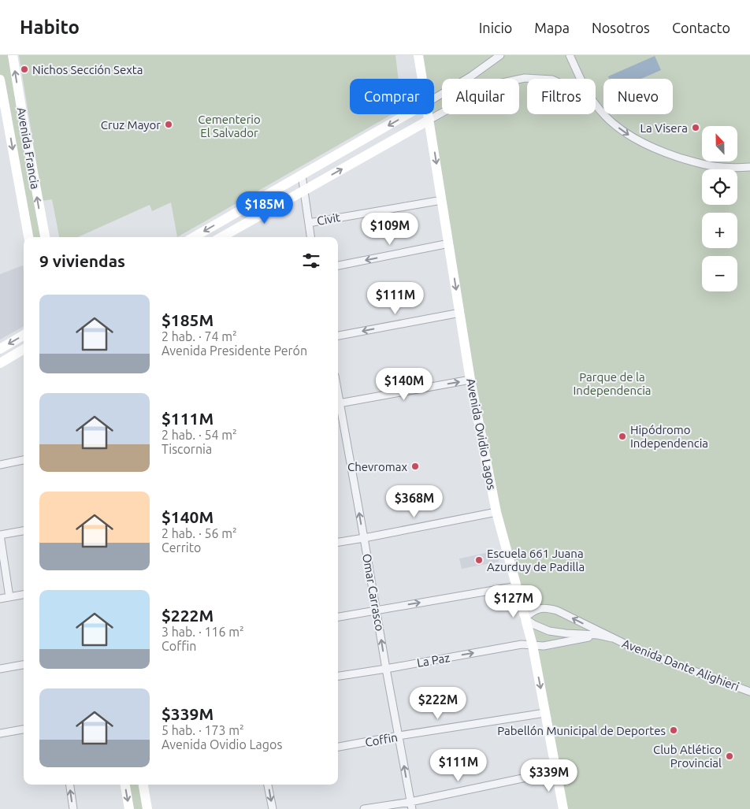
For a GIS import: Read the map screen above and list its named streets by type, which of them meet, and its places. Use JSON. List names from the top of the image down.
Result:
{
  "streets": {
    "main road": ["Avenida Francia", "Avenida Ovidio Lagos"],
    "street": [
      "Civit",
      "Omar Carrasco",
      "La Paz",
      "Avenida Dante Alighieri",
      "Coffin"
    ]
  },
  "crossings": [
    ["Civit", "Avenida Ovidio Lagos"],
    ["Avenida Ovidio Lagos", "La Paz"],
    ["Avenida Ovidio Lagos", "Avenida Dante Alighieri"],
    ["Avenida Ovidio Lagos", "Coffin"],
    ["Omar Carrasco", "La Paz"],
    ["Omar Carrasco", "Coffin"],
    ["La Paz", "Avenida Dante Alighieri"]
  ],
  "one_way": ["Omar Carrasco"],
  "parks": ["Cementerio El Salvador", "Parque de la Independencia"],
  "places": [
    "Nichos Sección Sexta",
    "Cruz Mayor",
    "La Visera",
    "Hipódromo Independencia",
    "Chevromax",
    "Escuela 661 Juana Azurduy de Padilla",
    "Pabellón Municipal de Deportes",
    "Club Atlético Provincial"
  ],
  "north": "top",
  "page": {
    "header": "Habito",
    "nav": [
      "Inicio",
      "Mapa",
      "Nosotros",
      "Contacto"
    ],
    "chip": [
      "Comprar",
      "Alquilar",
      "Filtros",
      "Nuevo"
    ],
    "map_buttons": ["+", "−"],
    "price": [
      "$185M",
      "$109M",
      "$111M",
      "$140M",
      "$368M",
      "$127M",
      "$222M",
      "$111M",
      "$339M"
    ],
    "heading": "9 viviendas",
    "list": [
      {
        "name": "$185M",
        "note": "2 hab. · 74 m² · Avenida Presidente Perón"
      },
      {
        "name": "$111M",
        "note": "2 hab. · 54 m² · Tiscornia"
      },
      {
        "name": "$140M",
        "note": "2 hab. · 56 m² · Cerrito"
      },
      {
        "name": "$222M",
        "note": "3 hab. · 116 m² · Coffin"
      },
      {
        "name": "$339M",
        "note": "5 hab. · 173 m² · Avenida Ovidio Lagos"
      }
    ]
  }
}
